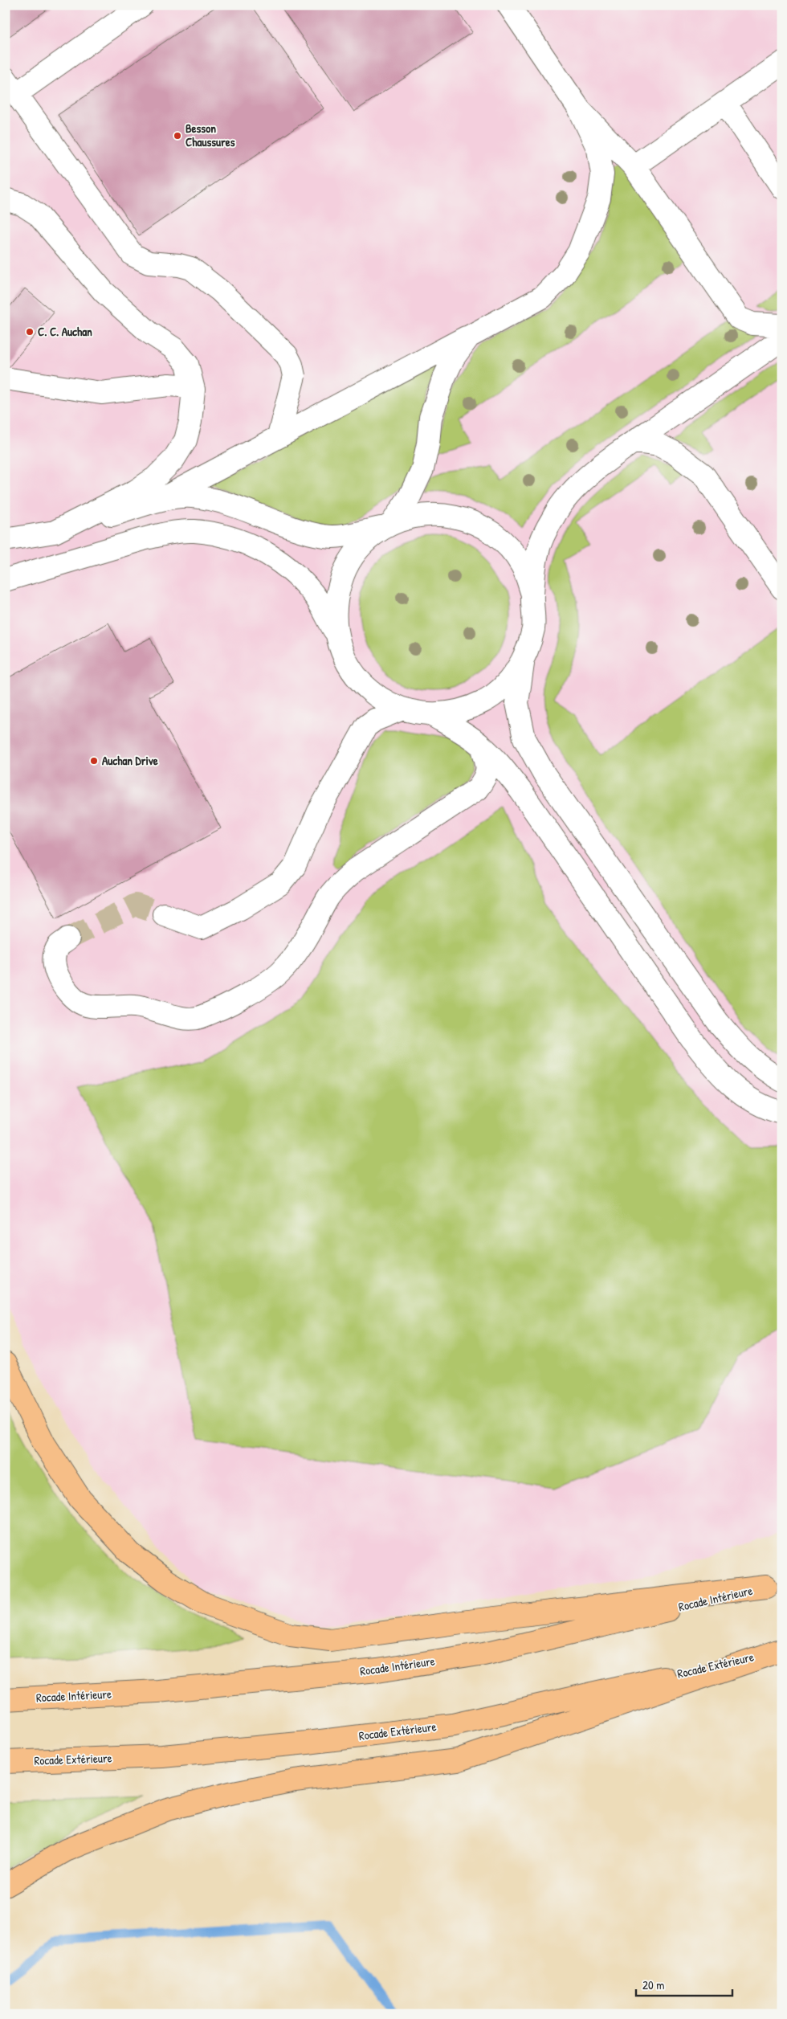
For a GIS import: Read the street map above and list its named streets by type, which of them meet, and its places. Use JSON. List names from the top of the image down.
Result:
{
  "streets": {
    "highway": ["Rocade Intérieure", "Rocade Extérieure"]
  },
  "places": ["Besson Chaussures", "C. C. Auchan", "Auchan Drive"],
  "scale_bar": "20 m"
}
